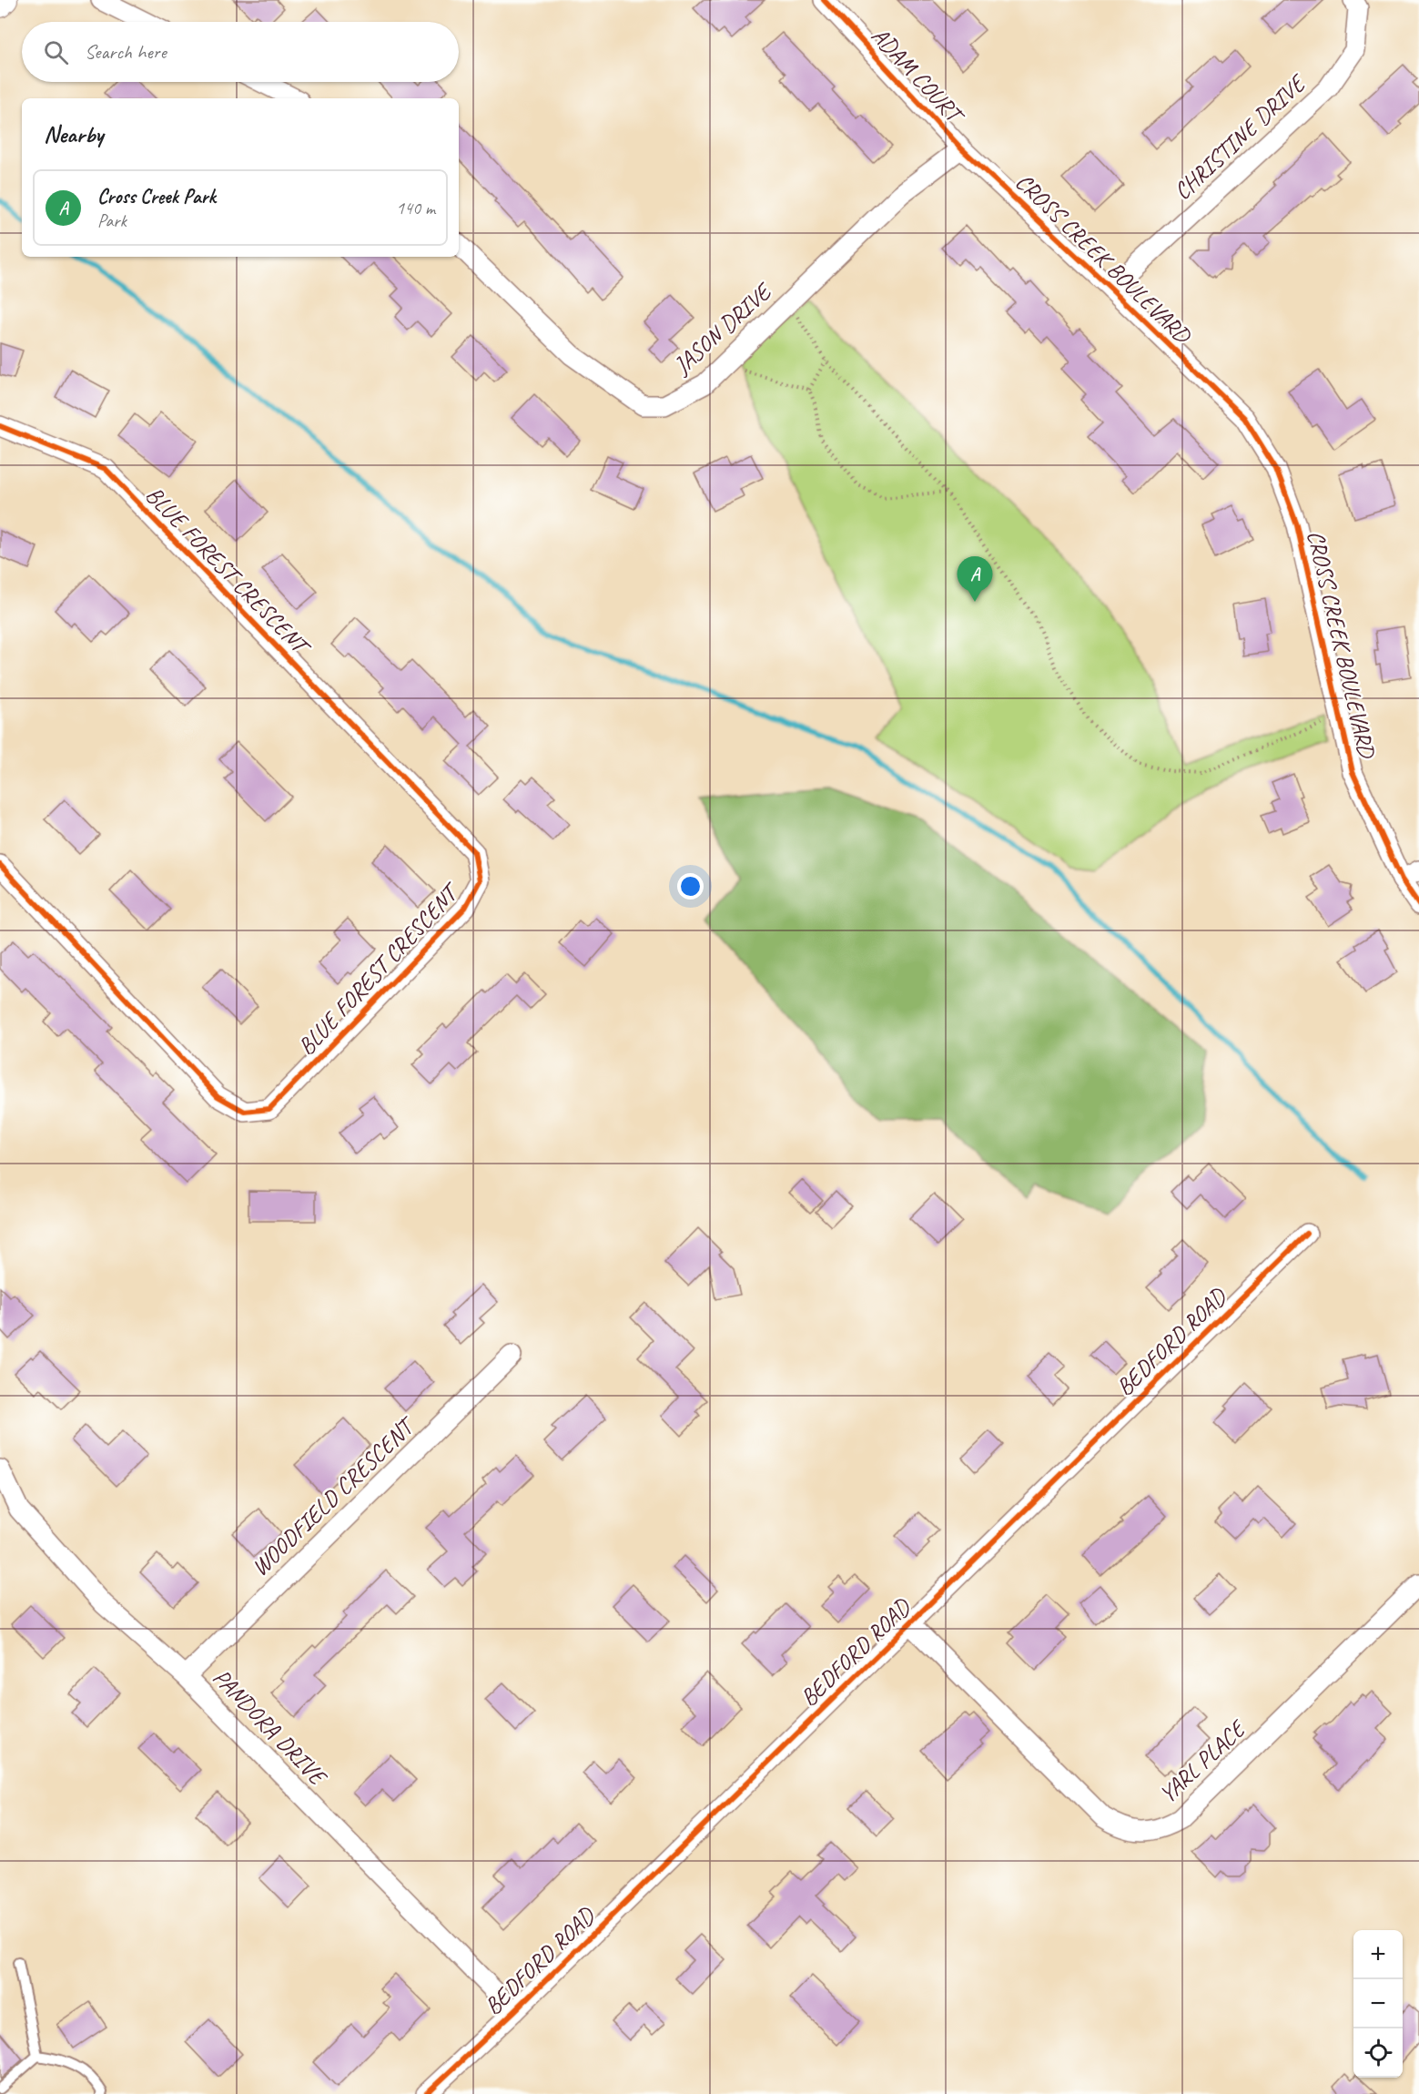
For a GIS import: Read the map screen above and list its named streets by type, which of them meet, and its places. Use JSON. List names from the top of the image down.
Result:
{
  "streets": {
    "street": [
      "ADAM COURT",
      "CHRISTINE DRIVE",
      "CROSS CREEK BOULEVARD",
      "JASON DRIVE",
      "BLUE FOREST CRESCENT",
      "BEDFORD ROAD",
      "WOODFIELD CRESCENT",
      "PANDORA DRIVE",
      "YARL PLACE"
    ]
  },
  "crossings": [
    ["ADAM COURT", "CROSS CREEK BOULEVARD"],
    ["ADAM COURT", "JASON DRIVE"],
    ["CHRISTINE DRIVE", "CROSS CREEK BOULEVARD"],
    ["CROSS CREEK BOULEVARD", "JASON DRIVE"],
    ["BEDFORD ROAD", "PANDORA DRIVE"],
    ["BEDFORD ROAD", "YARL PLACE"],
    ["WOODFIELD CRESCENT", "PANDORA DRIVE"]
  ],
  "page": {
    "search": "Search here",
    "heading": "Nearby",
    "list": [
      {
        "mark": "A",
        "name": "Cross Creek Park",
        "note": "Park",
        "value": "140 m"
      }
    ],
    "pins": "A",
    "map_buttons": ["+", "−"]
  }
}
